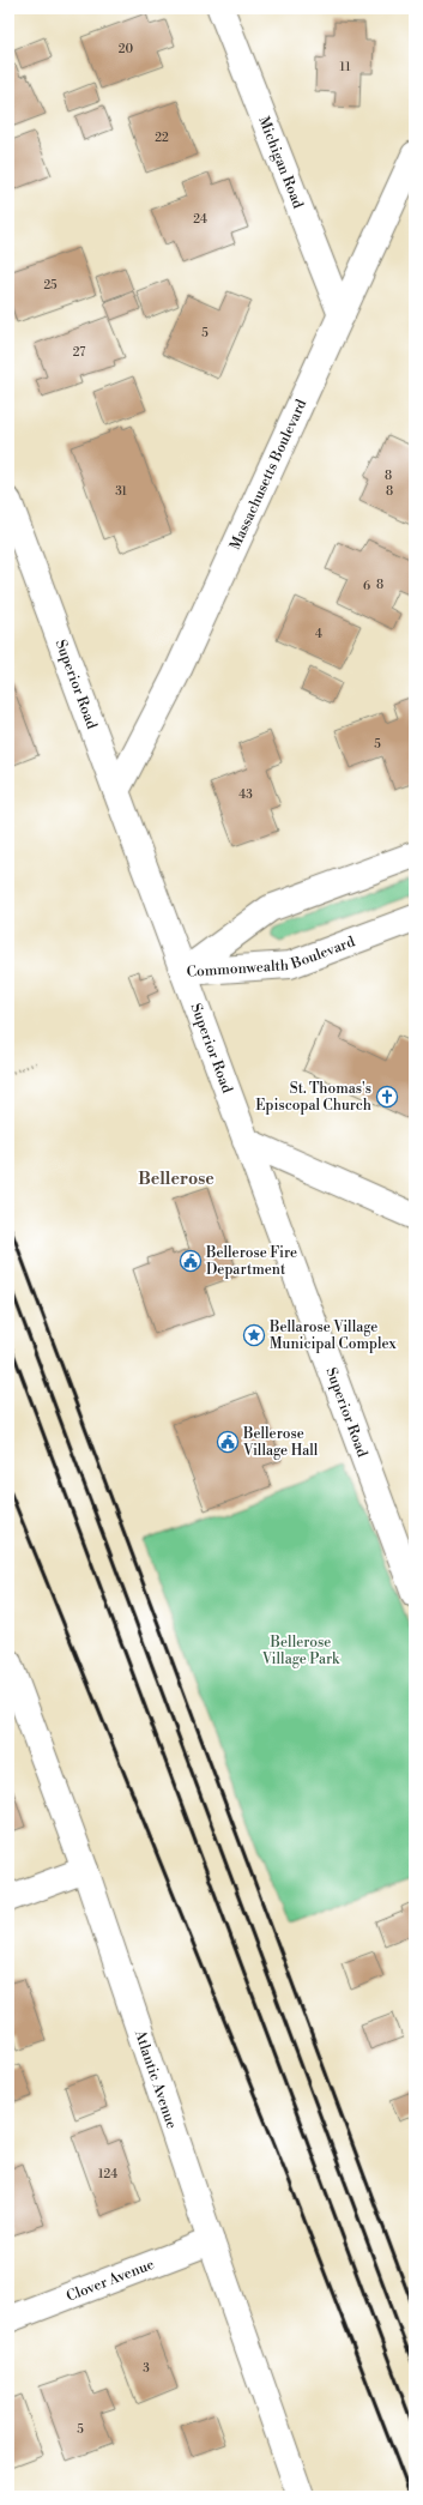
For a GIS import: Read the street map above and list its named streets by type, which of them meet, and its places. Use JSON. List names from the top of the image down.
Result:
{
  "streets": {
    "street": [
      "Michigan Road",
      "Massachusetts Boulevard",
      "Superior Road",
      "Commonwealth Boulevard",
      "Atlantic Avenue",
      "Clover Avenue"
    ]
  },
  "crossings": [
    ["Michigan Road", "Massachusetts Boulevard"],
    ["Massachusetts Boulevard", "Superior Road"],
    ["Superior Road", "Commonwealth Boulevard"],
    ["Atlantic Avenue", "Clover Avenue"]
  ],
  "districts": ["Bellerose"],
  "parks": ["Bellerose Village Park"],
  "places": {
    "church": ["St. Thomas's Episcopal Church"],
    "public building": ["Bellerose Fire Department", "Bellerose Village Hall"],
    "place": ["Bellarose Village Municipal Complex"]
  },
  "house_numbers": [
    "20",
    "11",
    "22",
    "24",
    "25",
    "5",
    "27",
    "8",
    "31",
    "8",
    "8",
    "6",
    "4",
    "5",
    "43",
    "124",
    "3",
    "5"
  ]
}
